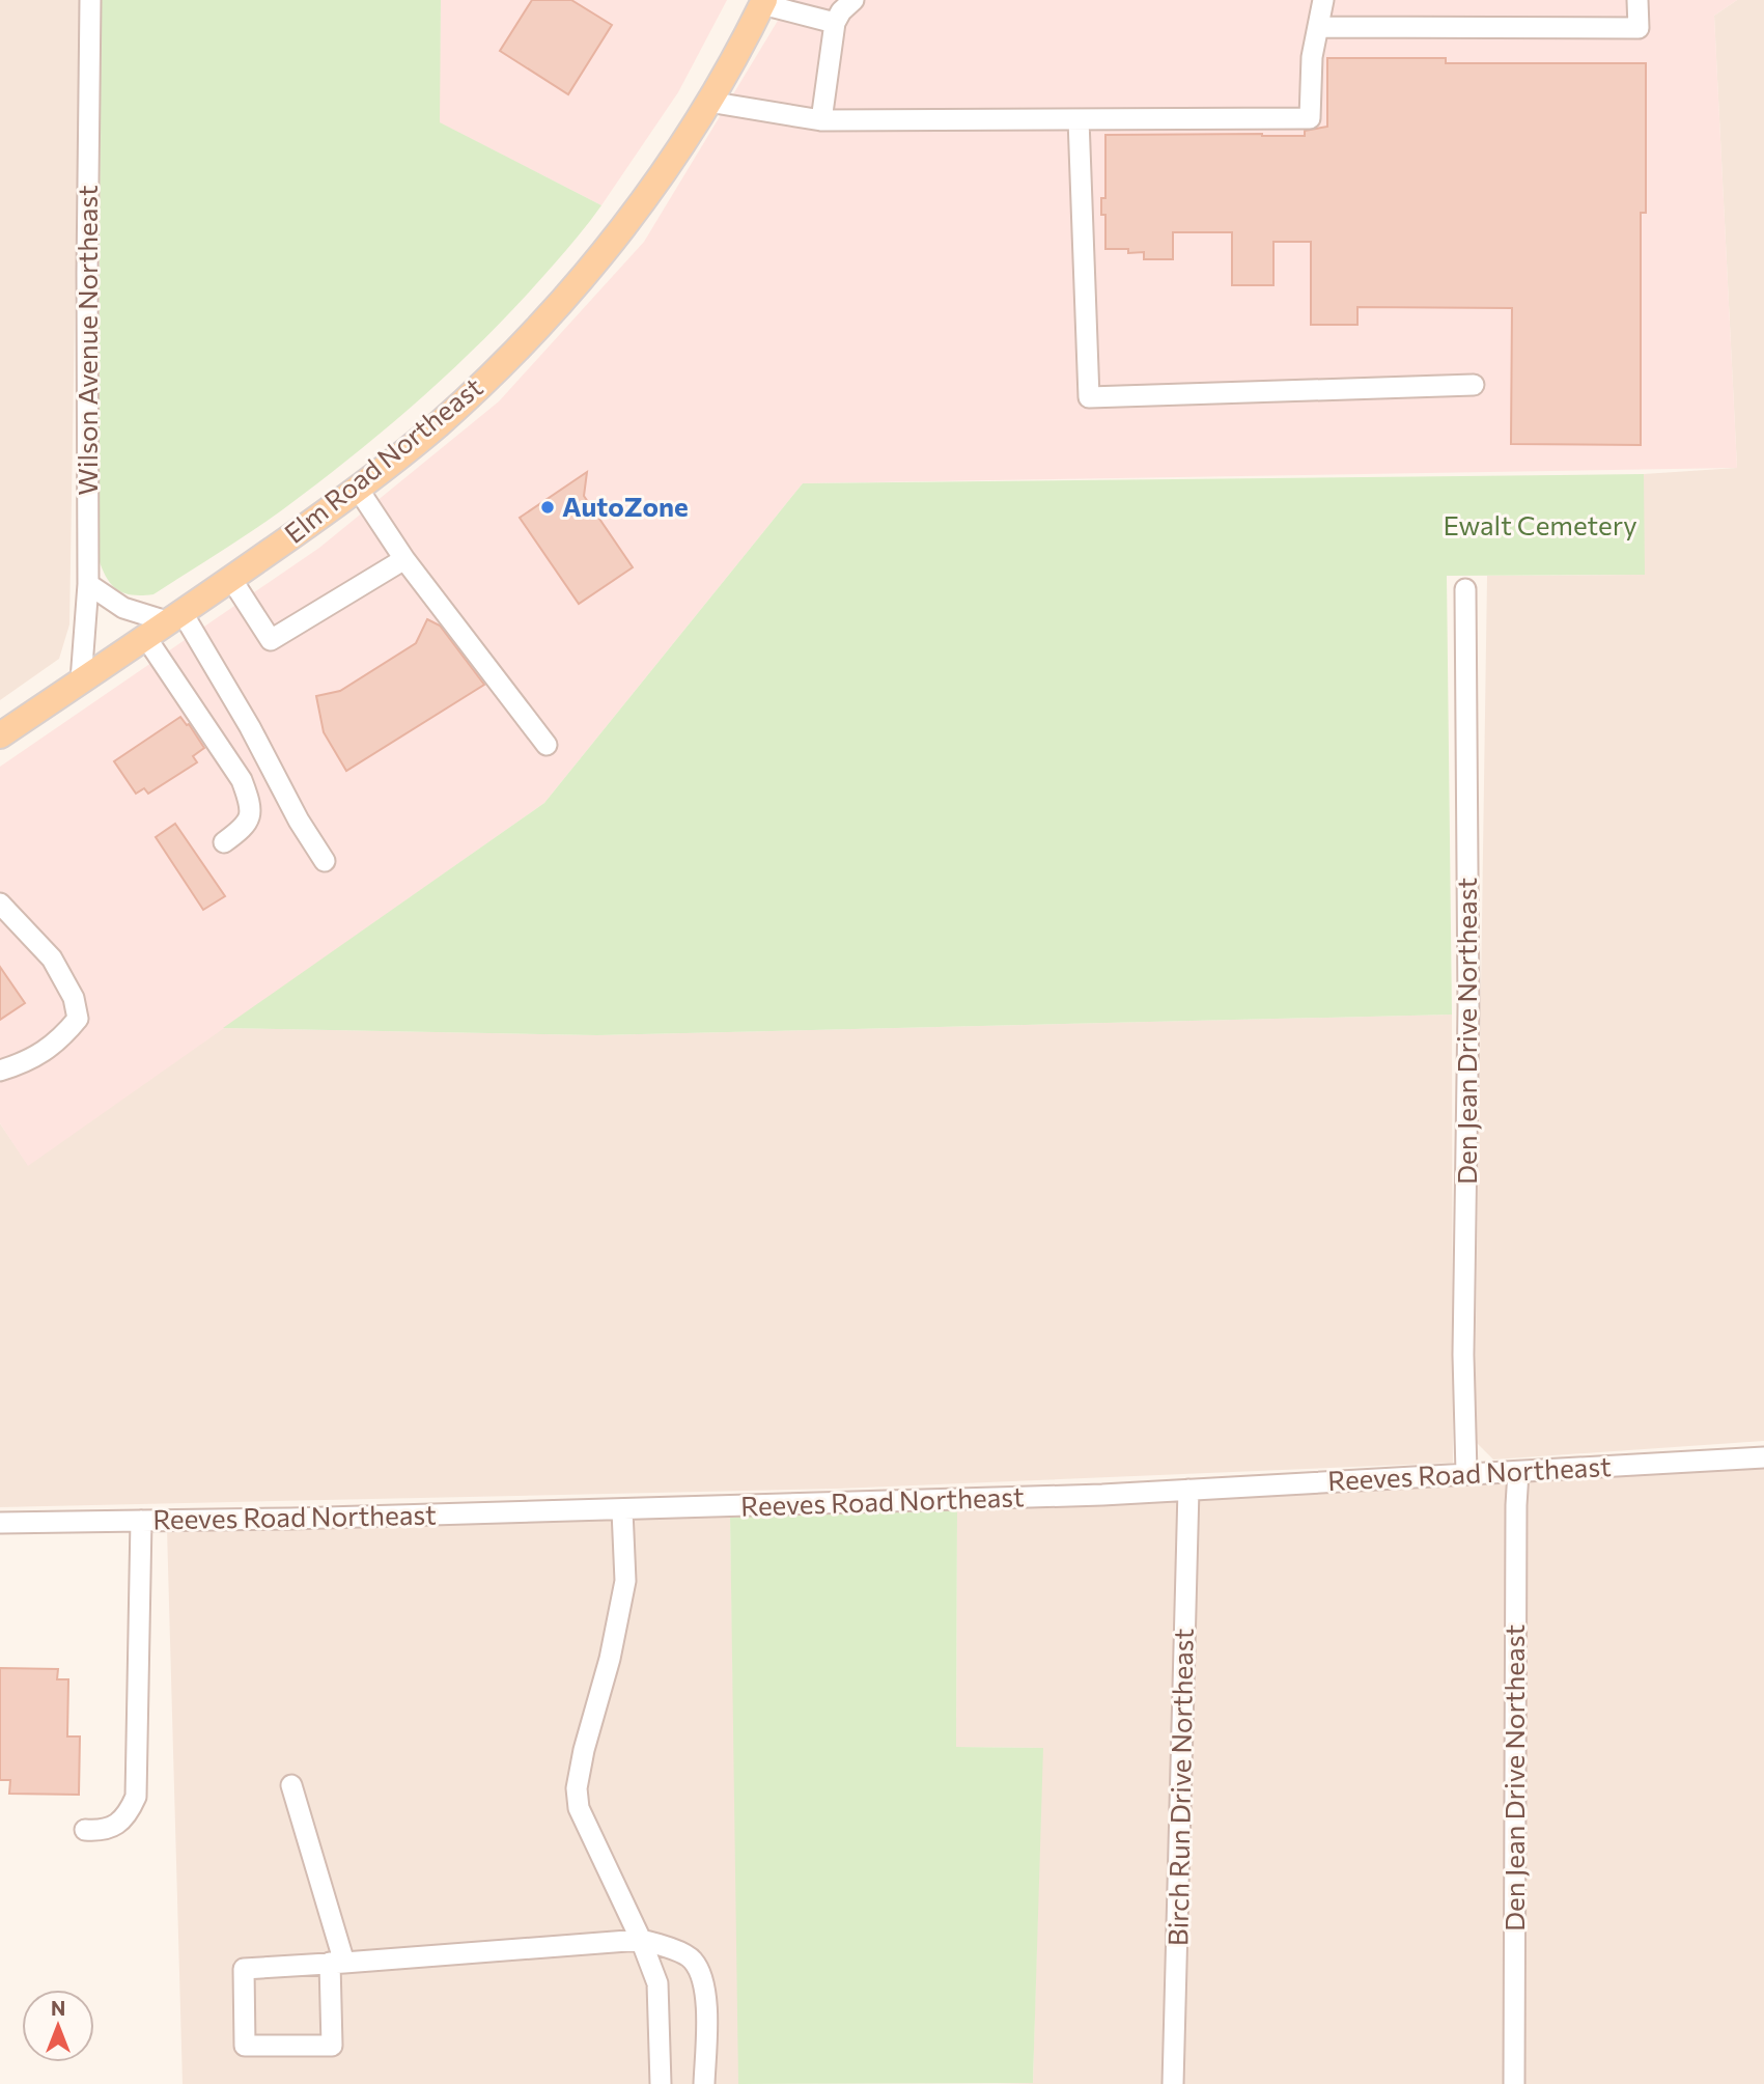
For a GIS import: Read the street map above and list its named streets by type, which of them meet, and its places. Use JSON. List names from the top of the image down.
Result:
{
  "streets": {
    "main road": ["Elm Road Northeast"],
    "street": [
      "Wilson Avenue Northeast",
      "Den Jean Drive Northeast",
      "Reeves Road Northeast",
      "Birch Run Drive Northeast"
    ]
  },
  "crossings": [
    ["Wilson Avenue Northeast", "Elm Road Northeast"],
    ["Den Jean Drive Northeast", "Reeves Road Northeast"],
    ["Reeves Road Northeast", "Birch Run Drive Northeast"]
  ],
  "parks": ["Ewalt Cemetery"],
  "places": ["AutoZone"],
  "north": "top"
}
